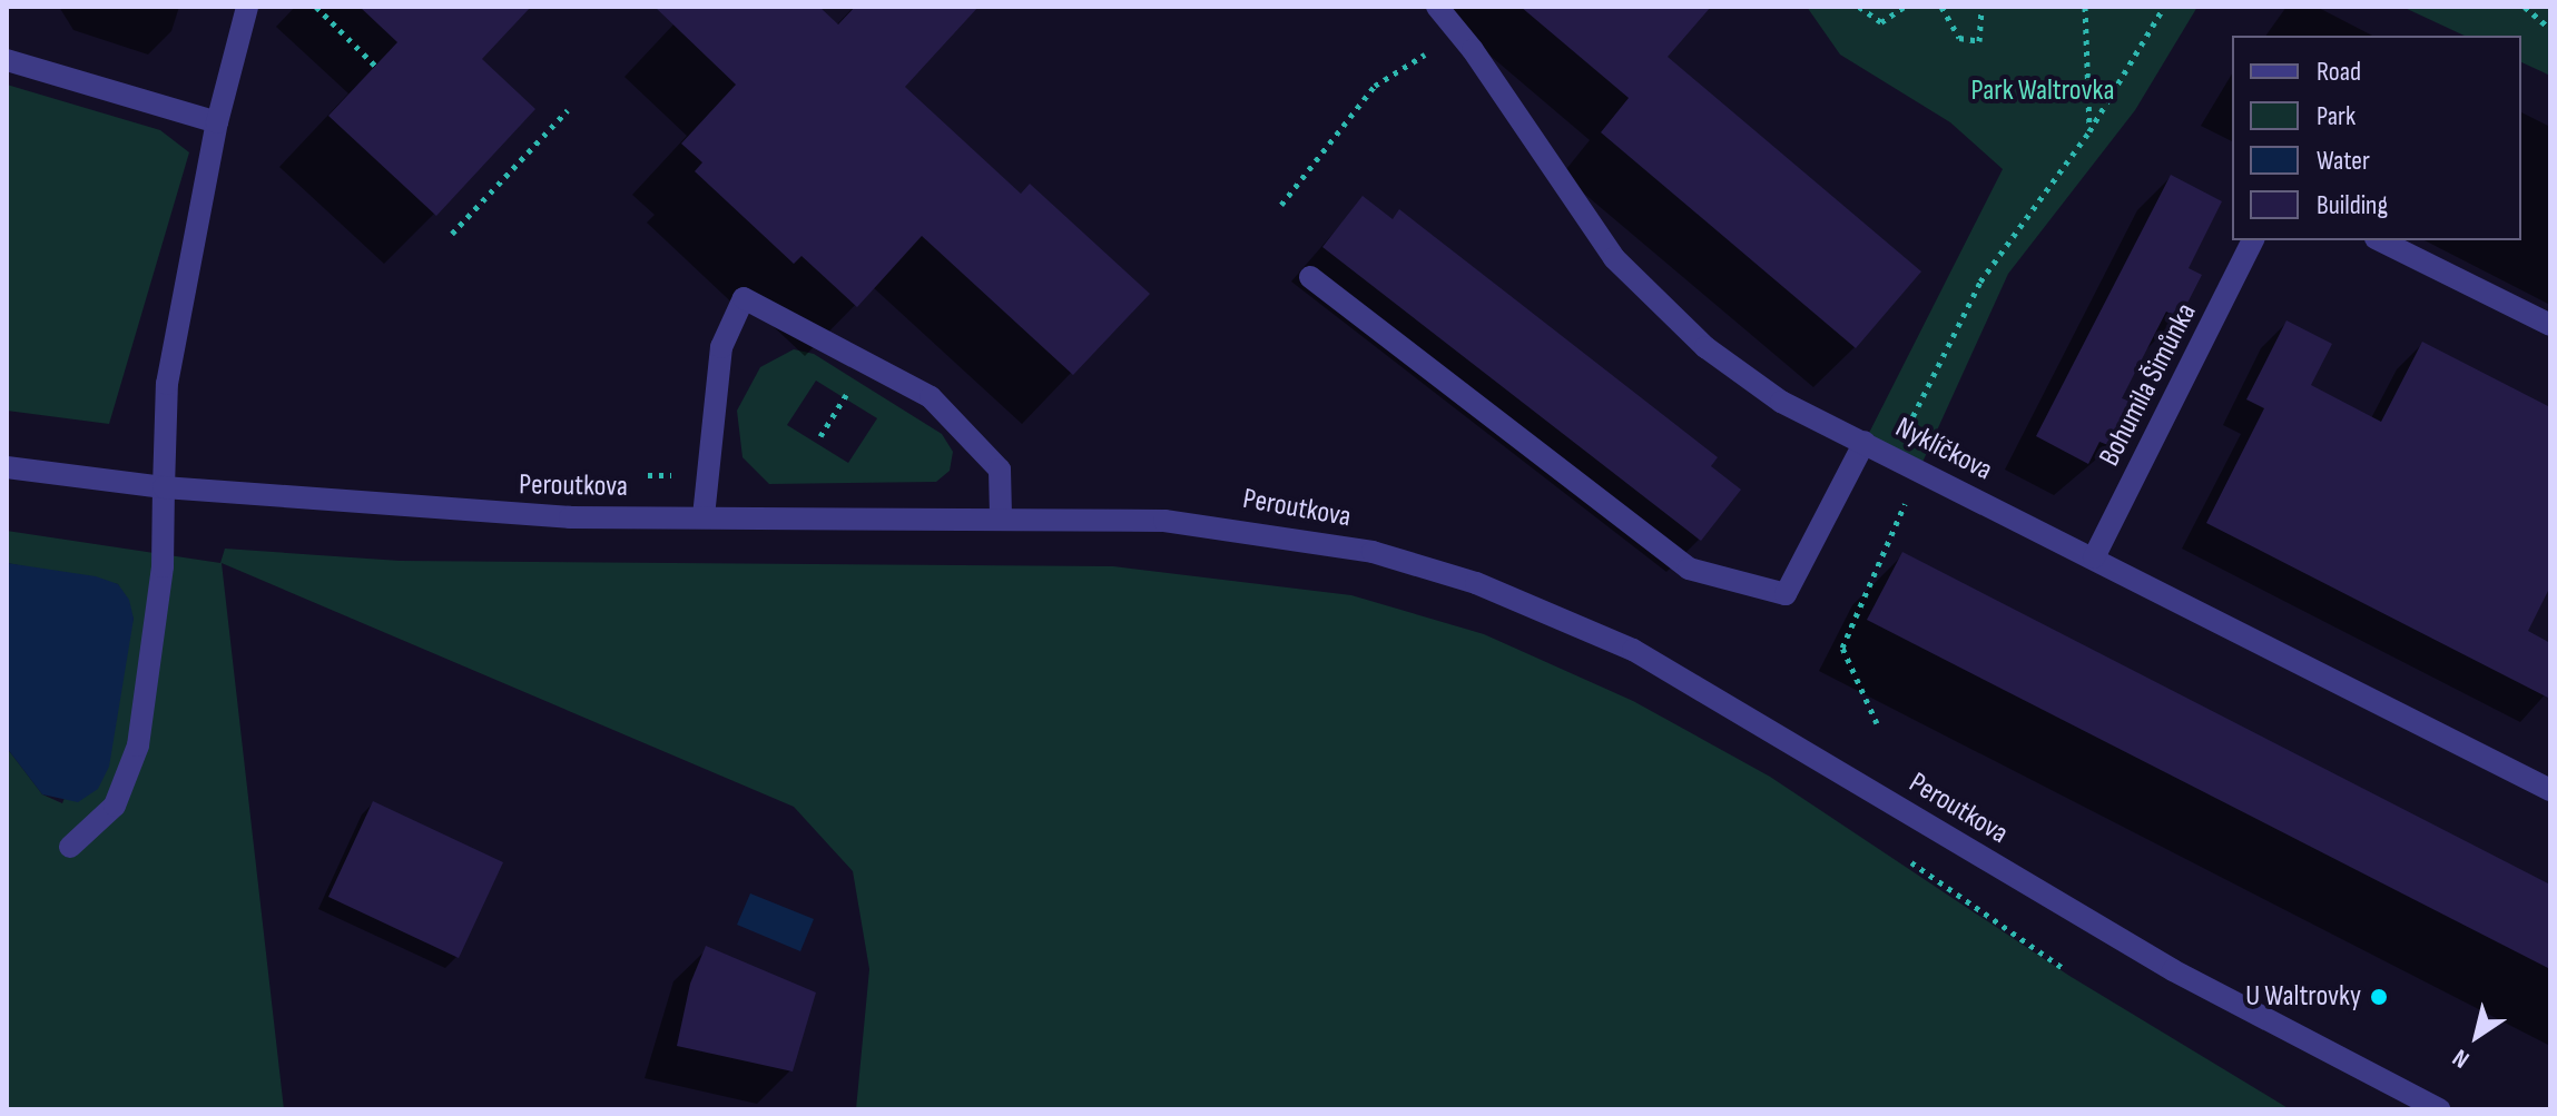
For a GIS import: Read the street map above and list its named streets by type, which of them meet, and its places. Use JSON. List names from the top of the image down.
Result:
{
  "streets": {
    "street": ["Bohumila Šimůnka", "Nyklíčkova", "Peroutkova"]
  },
  "crossings": [
    ["Bohumila Šimůnka", "Nyklíčkova"]
  ],
  "parks": ["Park Waltrovka"],
  "places": ["U Waltrovky"],
  "legend": [
    "Road",
    "Park",
    "Water",
    "Building"
  ],
  "north": "bottom left"
}
